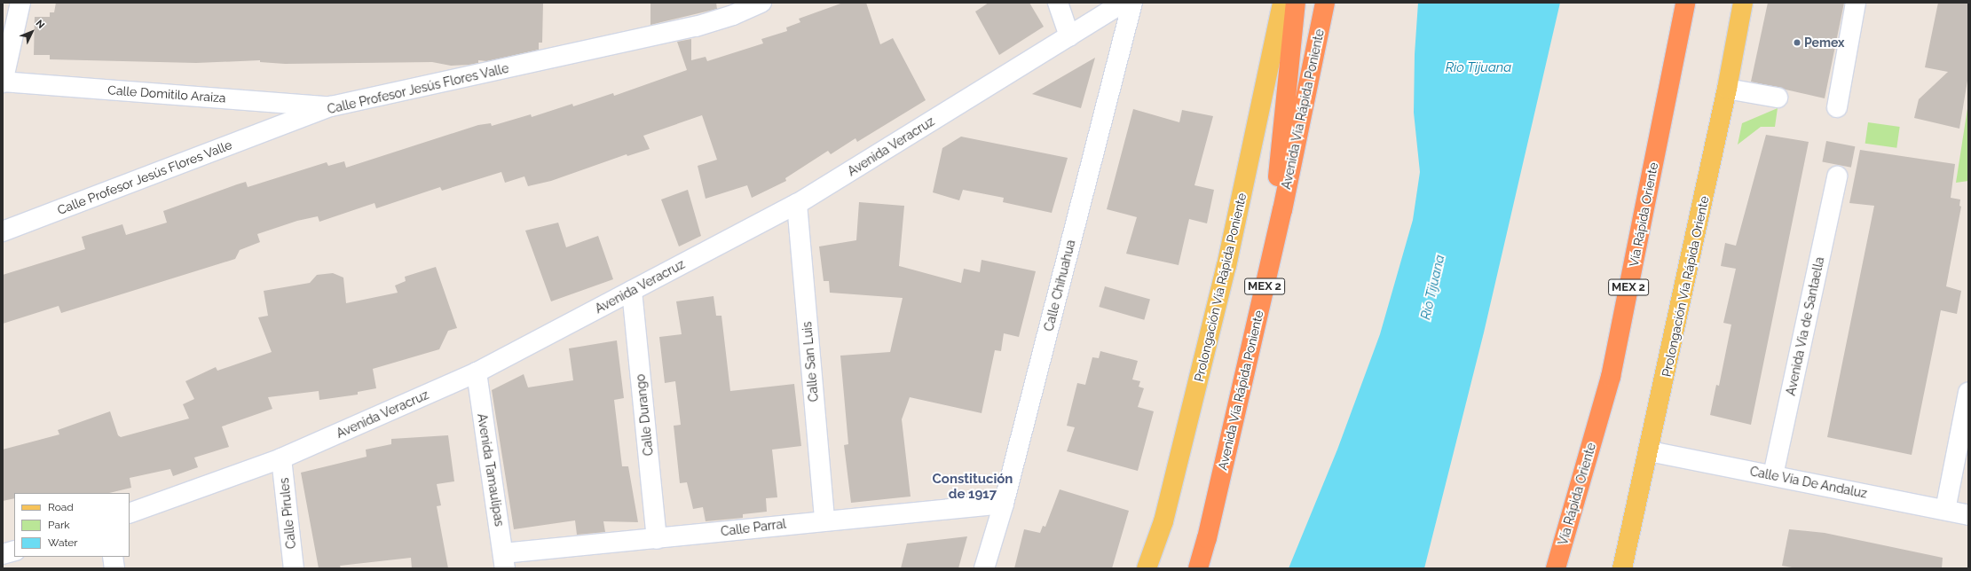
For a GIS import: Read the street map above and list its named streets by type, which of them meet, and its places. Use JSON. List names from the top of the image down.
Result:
{
  "streets": {
    "highway": ["Avenida Vía Rápida Poniente", "Vía Rápida Oriente", "MEX 2"],
    "main road": ["Prolongación Vía Rápida Oriente", "Prolongación Vía Rápida Poniente"],
    "street": [
      "Calle Profesor Jesús Flores Valle",
      "Calle Domitilo Araiza",
      "Avenida Veracruz",
      "Calle Chihuahua",
      "Avenida Via de Santaella",
      "Calle San Luis",
      "Calle Durango",
      "Avenida Tamaulipas",
      "Calle Vía De Andaluz",
      "Calle Pirules",
      "Calle Parral"
    ]
  },
  "crossings": [
    ["Calle Profesor Jesús Flores Valle", "Calle Domitilo Araiza"],
    ["Avenida Veracruz", "Calle San Luis"],
    ["Avenida Veracruz", "Calle Durango"],
    ["Avenida Veracruz", "Avenida Tamaulipas"],
    ["Avenida Veracruz", "Calle Pirules"],
    ["Calle Chihuahua", "Calle Parral"],
    ["Prolongación Vía Rápida Oriente", "Calle Vía De Andaluz"],
    ["Avenida Via de Santaella", "Calle Vía De Andaluz"],
    ["Calle San Luis", "Calle Parral"],
    ["Calle Durango", "Calle Parral"],
    ["Avenida Tamaulipas", "Calle Parral"]
  ],
  "districts": ["Constitución de 1917"],
  "water": ["Rio Tijuana", "Río Tijuana"],
  "places": ["Pemex"],
  "legend": ["Road", "Park", "Water"],
  "north": "top right"
}
